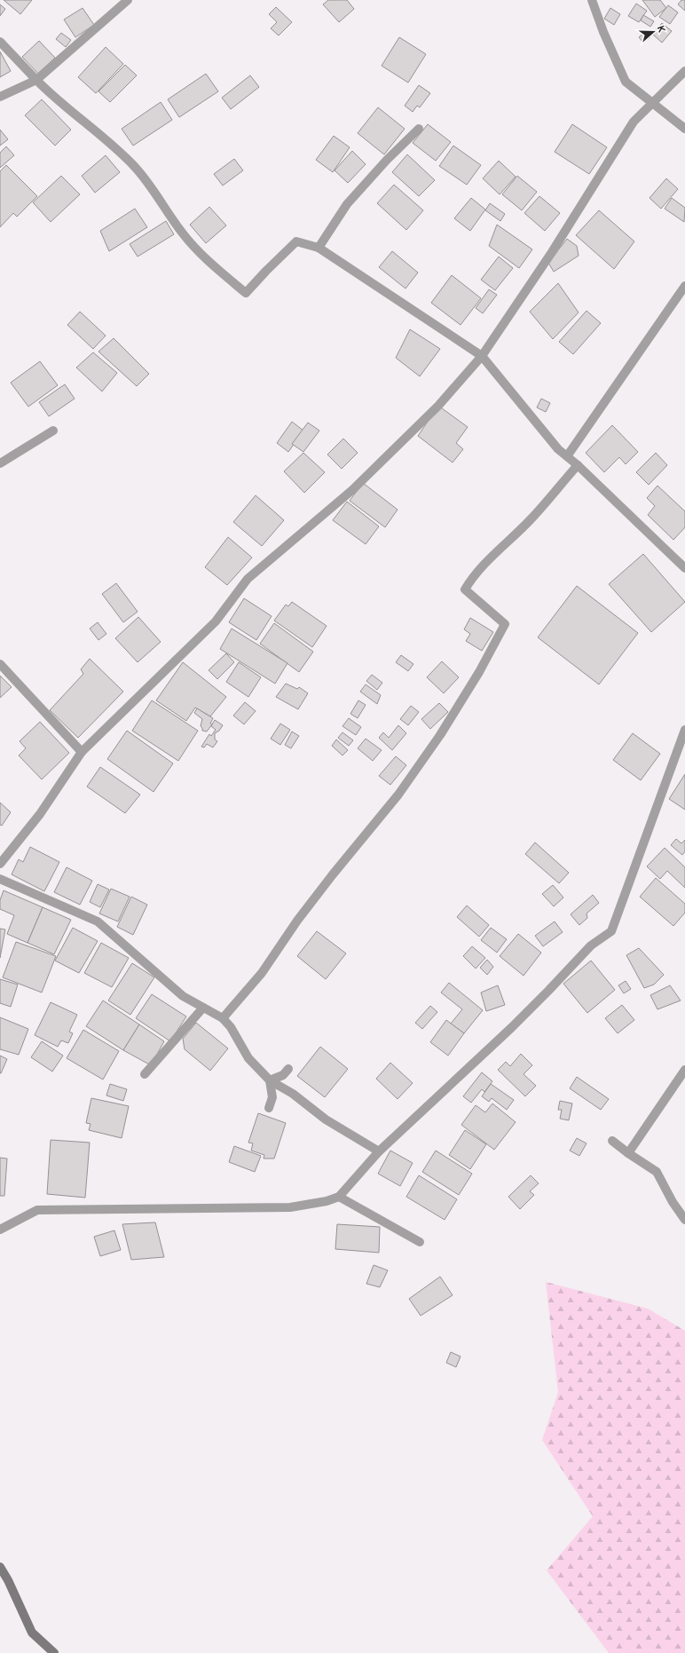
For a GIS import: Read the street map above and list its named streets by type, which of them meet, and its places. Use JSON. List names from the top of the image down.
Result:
{
  "north": "right"
}
